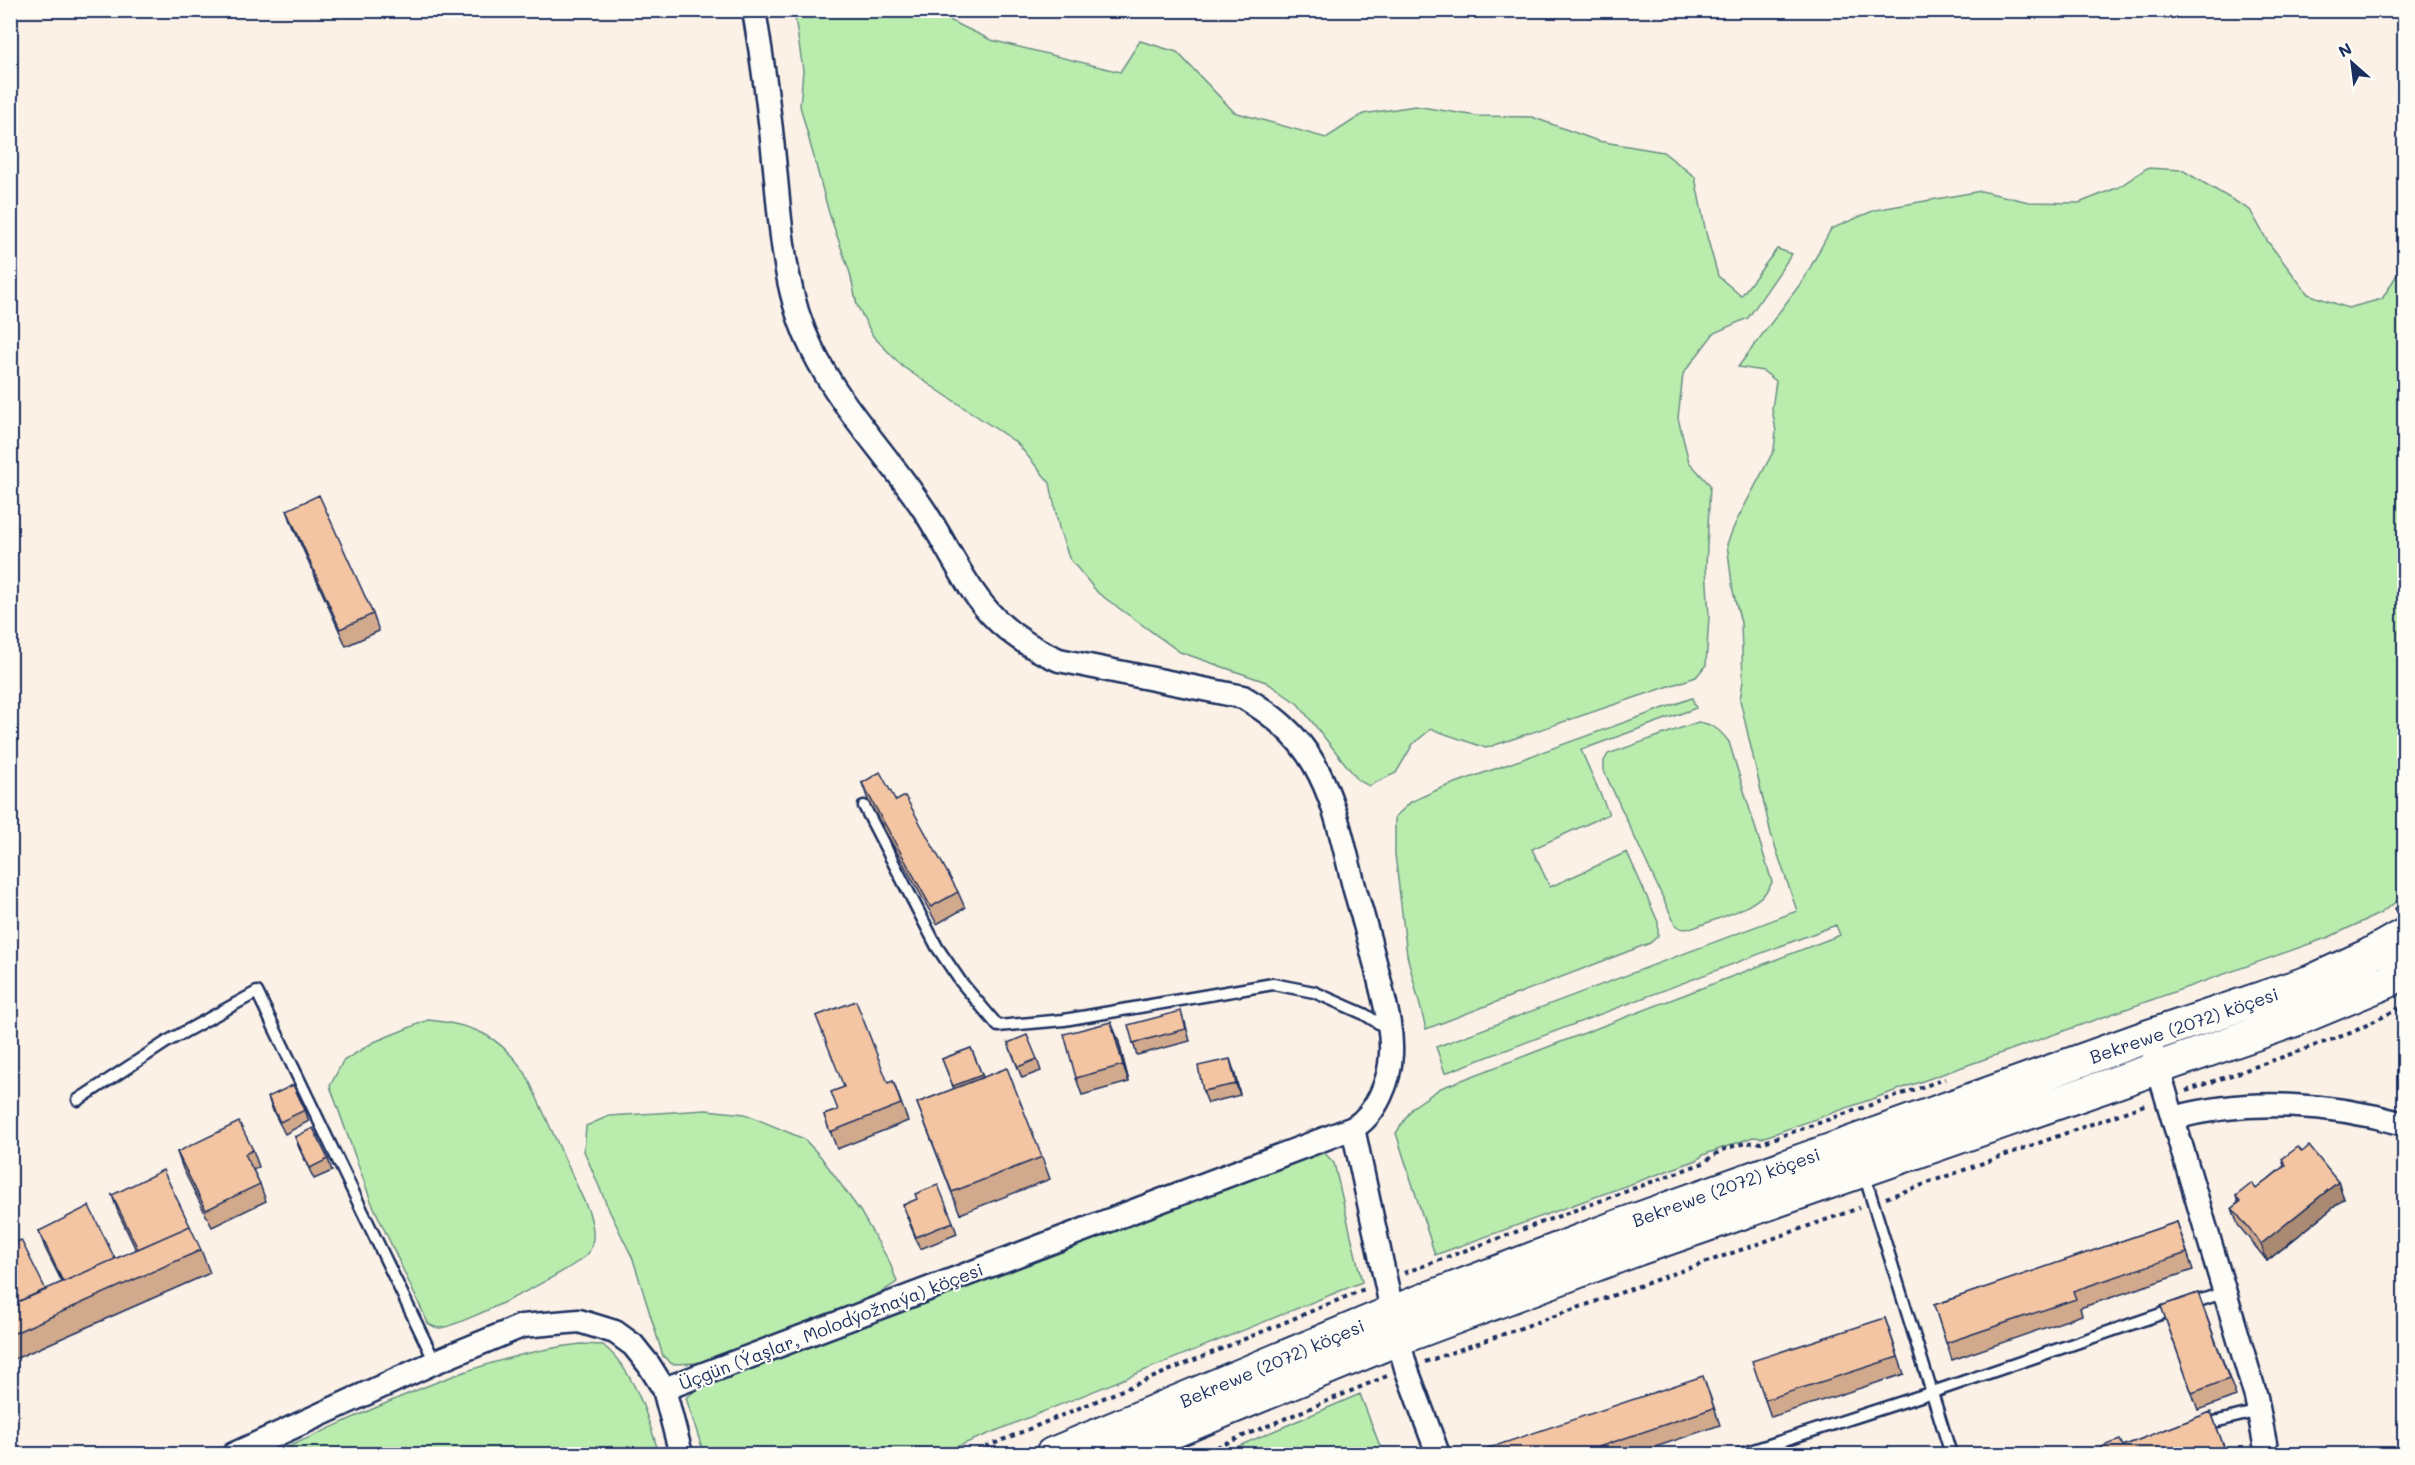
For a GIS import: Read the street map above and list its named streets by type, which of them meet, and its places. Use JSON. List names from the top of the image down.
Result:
{
  "streets": {
    "main road": ["Bekrewe (2072) köçesi"],
    "street": ["Üçgün (Ýaşlar, Molodýožnaýa) köçesi"]
  },
  "north": "top left"
}
